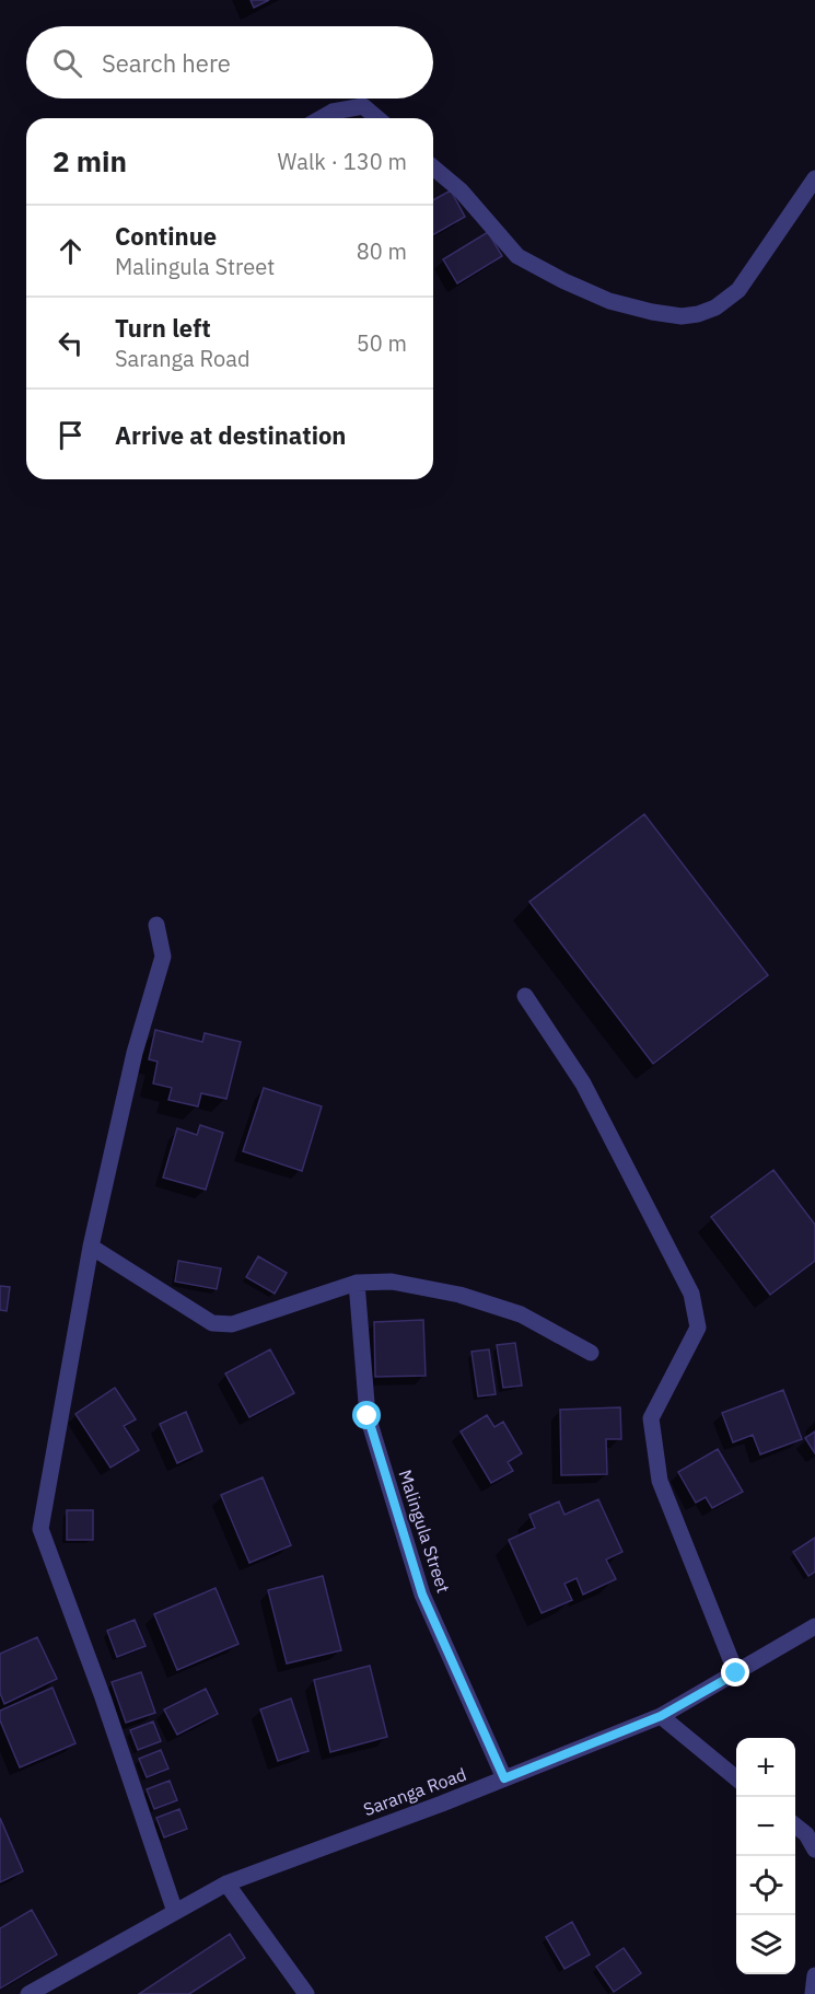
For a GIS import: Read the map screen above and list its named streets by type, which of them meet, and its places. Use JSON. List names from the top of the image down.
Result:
{
  "streets": {
    "street": ["Malingula Street", "Saranga Road"]
  },
  "crossings": [
    ["Malingula Street", "Saranga Road"]
  ],
  "page": {
    "search": "Search here",
    "heading": ["2 min", "Walk · 130 m"],
    "list": [
      ["Continue", "Malingula Street", "80 m"],
      ["Turn left", "Saranga Road", "50 m"],
      "Arrive at destination"
    ],
    "map_buttons": ["+", "−"]
  }
}
